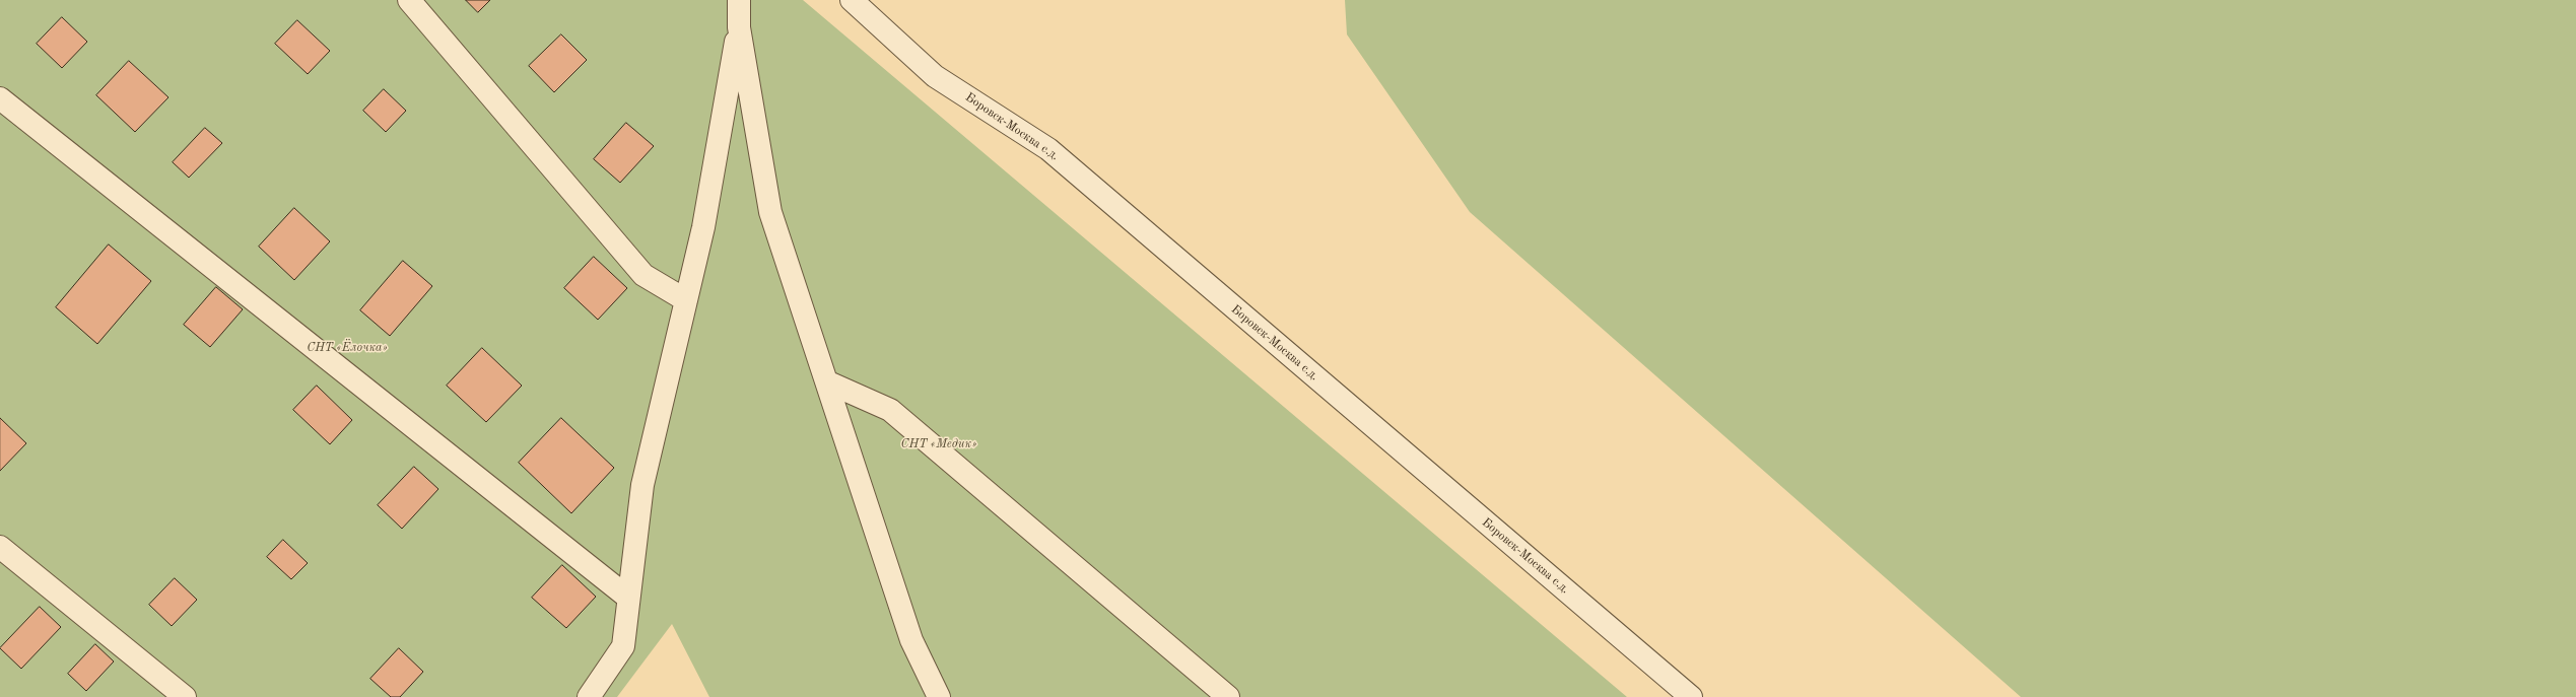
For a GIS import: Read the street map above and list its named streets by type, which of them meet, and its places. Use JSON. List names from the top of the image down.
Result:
{
  "streets": {
    "street": ["Боровск-Москва с.д."]
  },
  "parks": ["СНТ «Ёлочка»", "СНТ «Медик»"]
}
